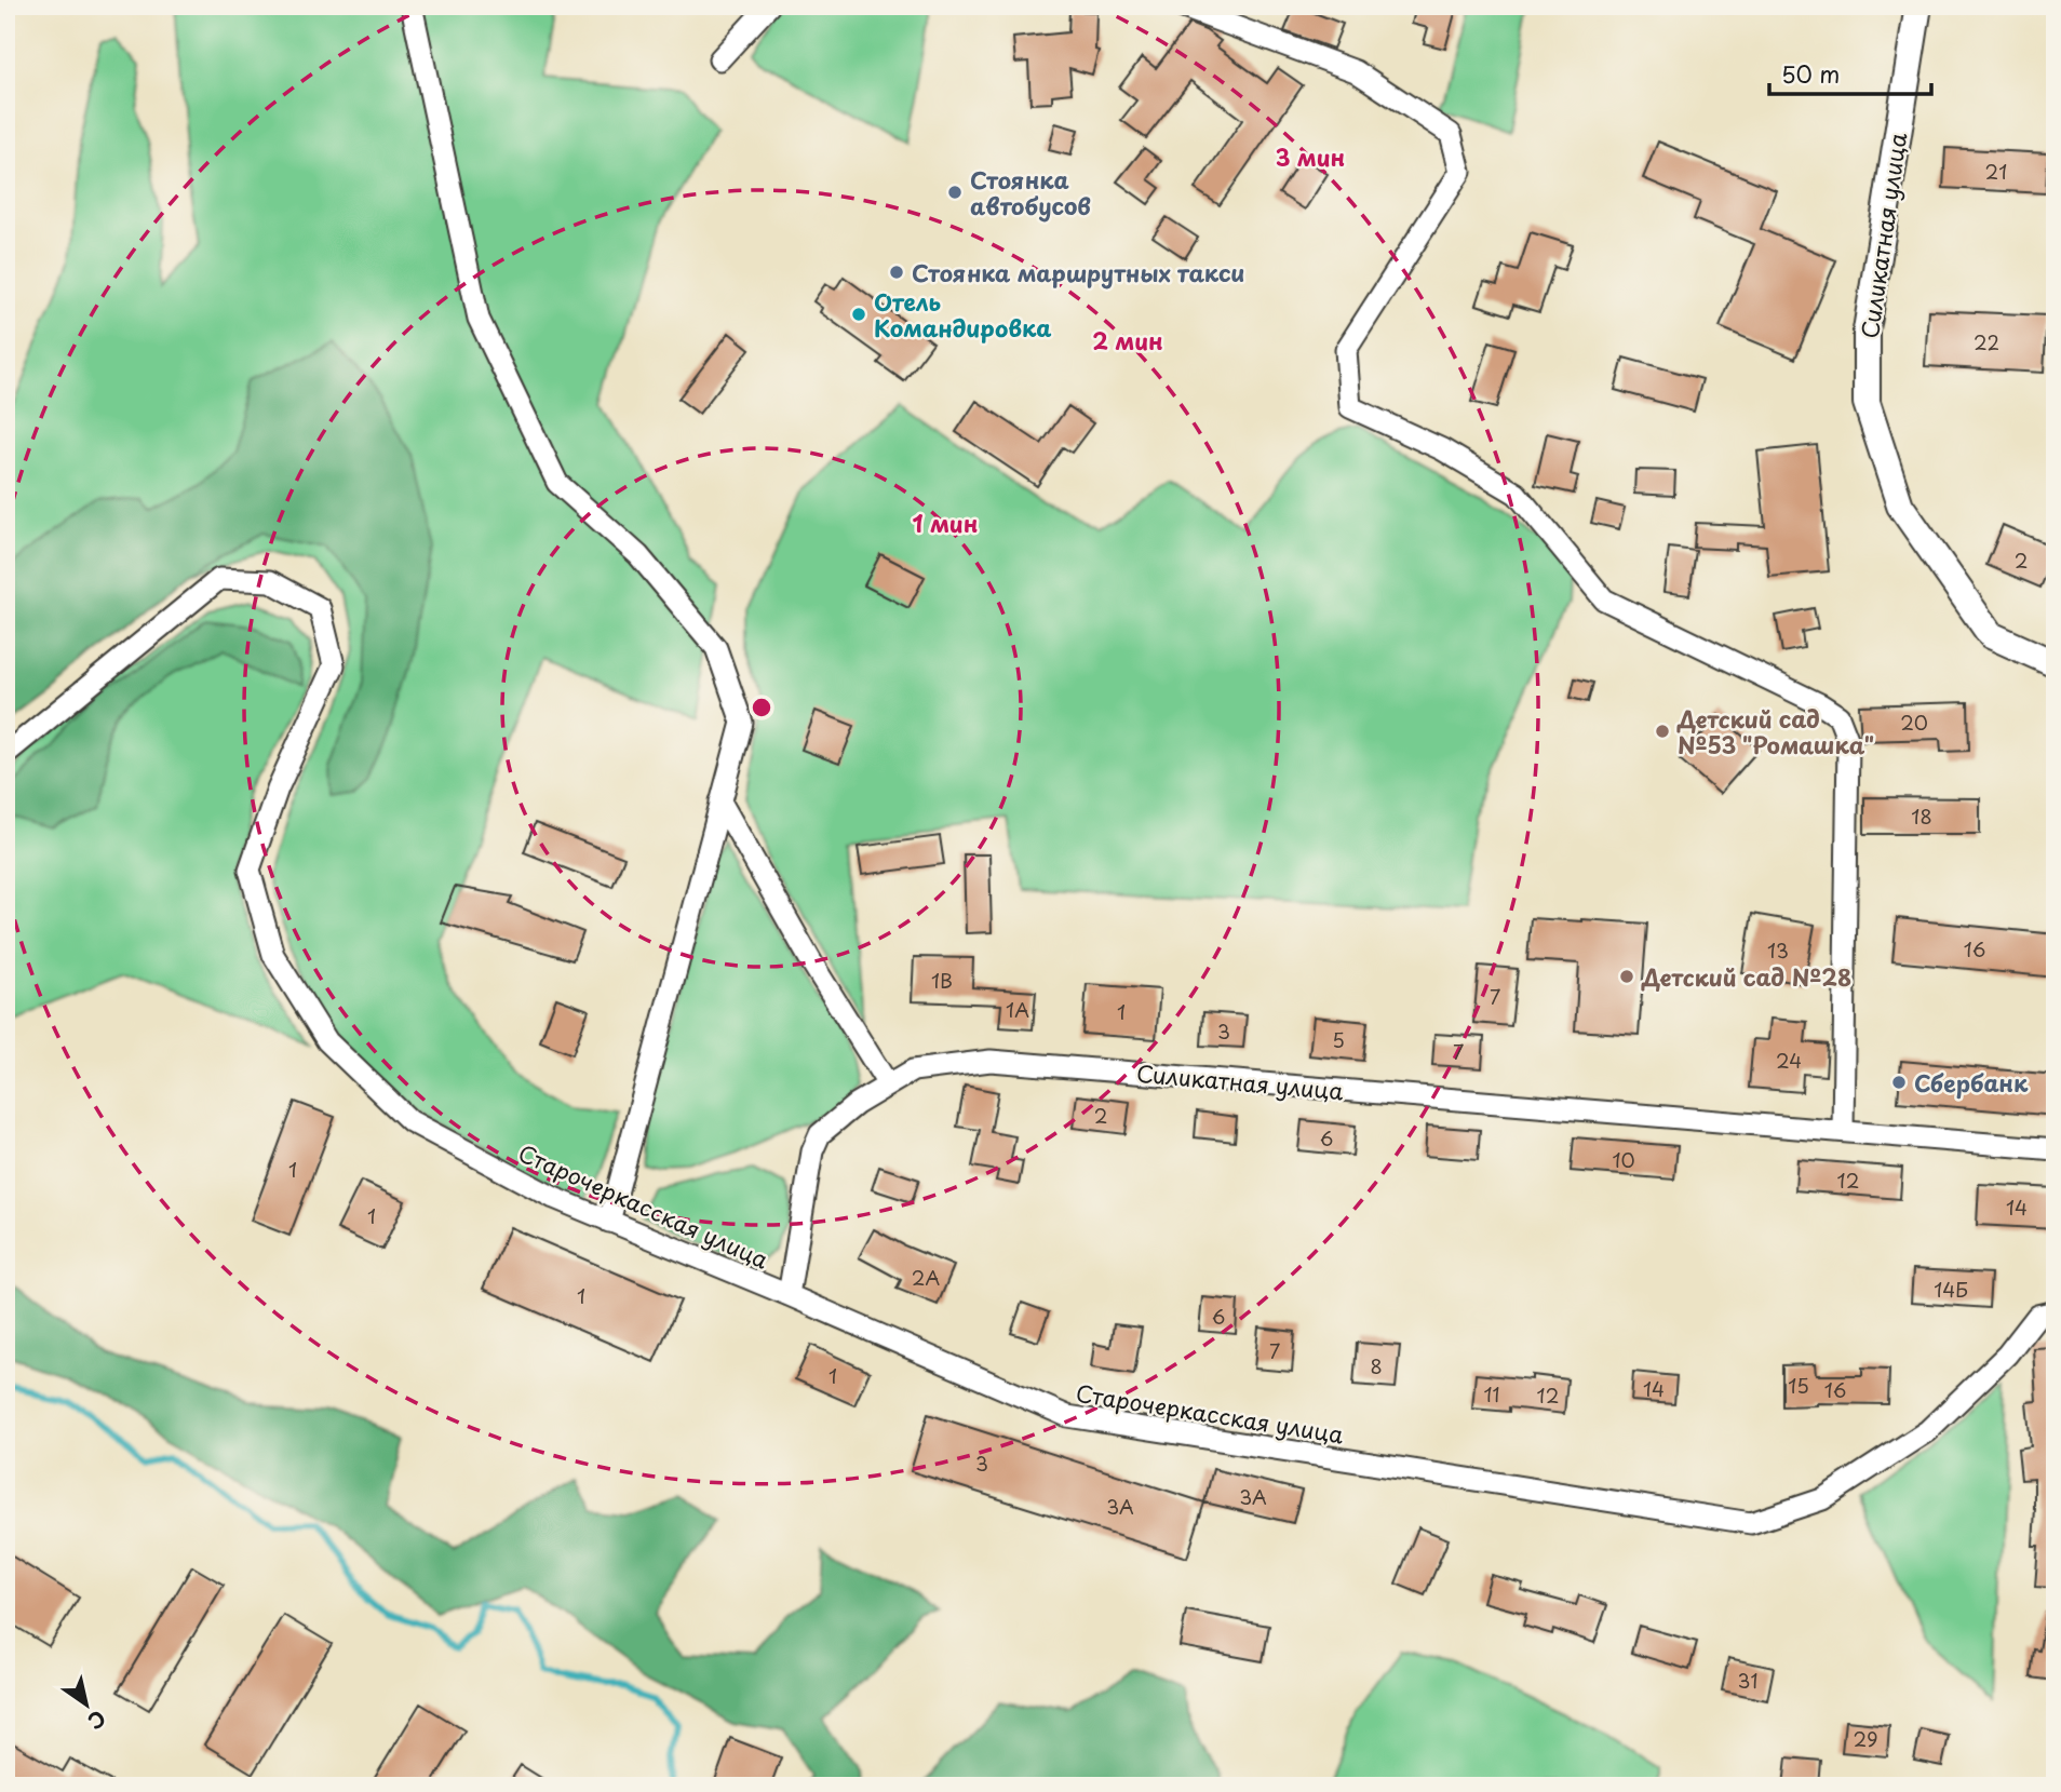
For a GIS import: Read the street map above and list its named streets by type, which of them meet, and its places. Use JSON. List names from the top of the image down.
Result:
{
  "streets": {
    "street": ["Силикатная улица", "Старочеркасская улица"]
  },
  "crossings": [
    ["Силикатная улица", "Старочеркасская улица"]
  ],
  "places": [
    "Стоянка автобусов",
    "Стоянка маршрутных такси",
    "Отель Командировка",
    "Детский сад №53 \"Ромашка\"",
    "Детский сад №28",
    "Сбербанк"
  ],
  "house_numbers": [
    "21",
    "22",
    "2",
    "20",
    "18",
    "16",
    "13",
    "1В",
    "7",
    "1А",
    "1",
    "3",
    "5",
    "7",
    "24",
    "2",
    "6",
    "10",
    "1",
    "12",
    "14",
    "1",
    "2А",
    "14Б",
    "1",
    "6",
    "7",
    "8",
    "1",
    "15",
    "14",
    "16",
    "11",
    "12",
    "3",
    "3А",
    "3А",
    "31",
    "29"
  ],
  "scale_bar": "50 m",
  "north": "bottom right",
  "rings": ["3 мин", "2 мин", "1 мин"]
}
